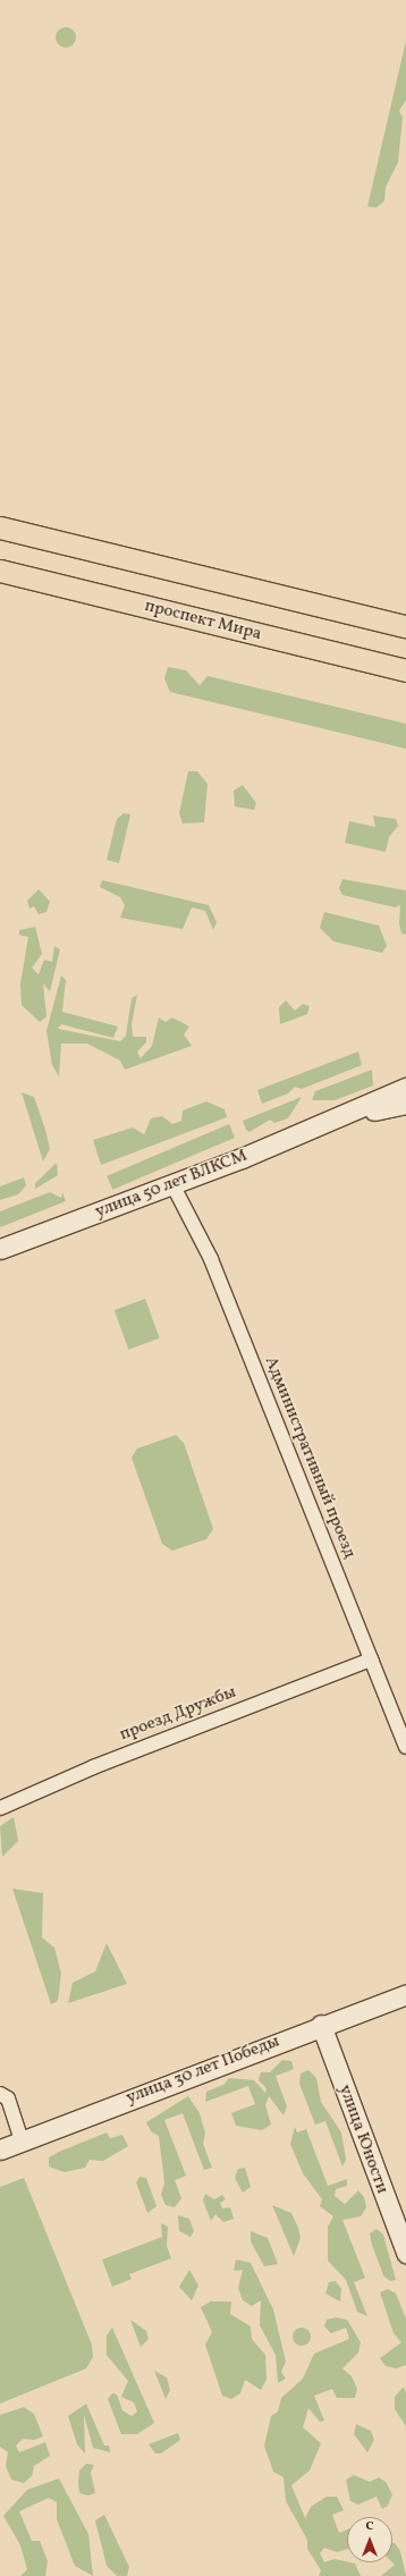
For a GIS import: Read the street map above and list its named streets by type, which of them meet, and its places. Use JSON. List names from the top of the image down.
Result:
{
  "streets": {
    "main road": [
      "проспект Мира",
      "улица 50 лет ВЛКСМ",
      "улица 30 лет Победы",
      "улица Юности"
    ],
    "street": ["Административный проезд", "проезд Дружбы"]
  },
  "crossings": [
    ["улица 50 лет ВЛКСМ", "Административный проезд"],
    ["Административный проезд", "проезд Дружбы"],
    ["улица 30 лет Победы", "улица Юности"]
  ],
  "north": "top"
}
